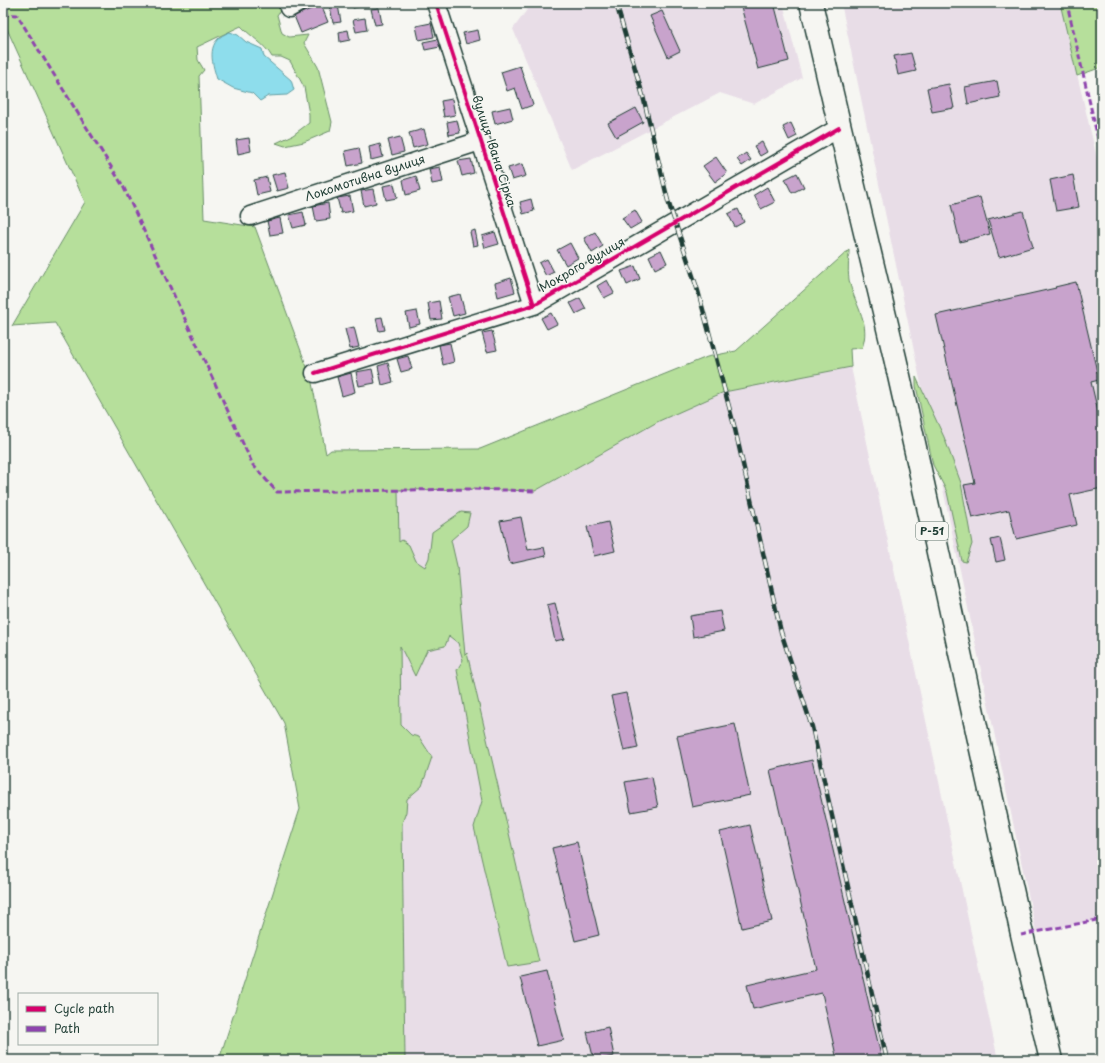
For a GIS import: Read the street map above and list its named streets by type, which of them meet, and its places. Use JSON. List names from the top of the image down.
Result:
{
  "streets": {
    "main road": ["Р-51"],
    "street": ["вулиця Івана Сірка", "Локомотивна вулиця", "Мокрого вулиця"]
  },
  "crossings": [
    ["вулиця Івана Сірка", "Локомотивна вулиця"],
    ["вулиця Івана Сірка", "Мокрого вулиця"],
    ["Мокрого вулиця", "Р-51"]
  ],
  "legend": ["Cycle path", "Path"]
}
